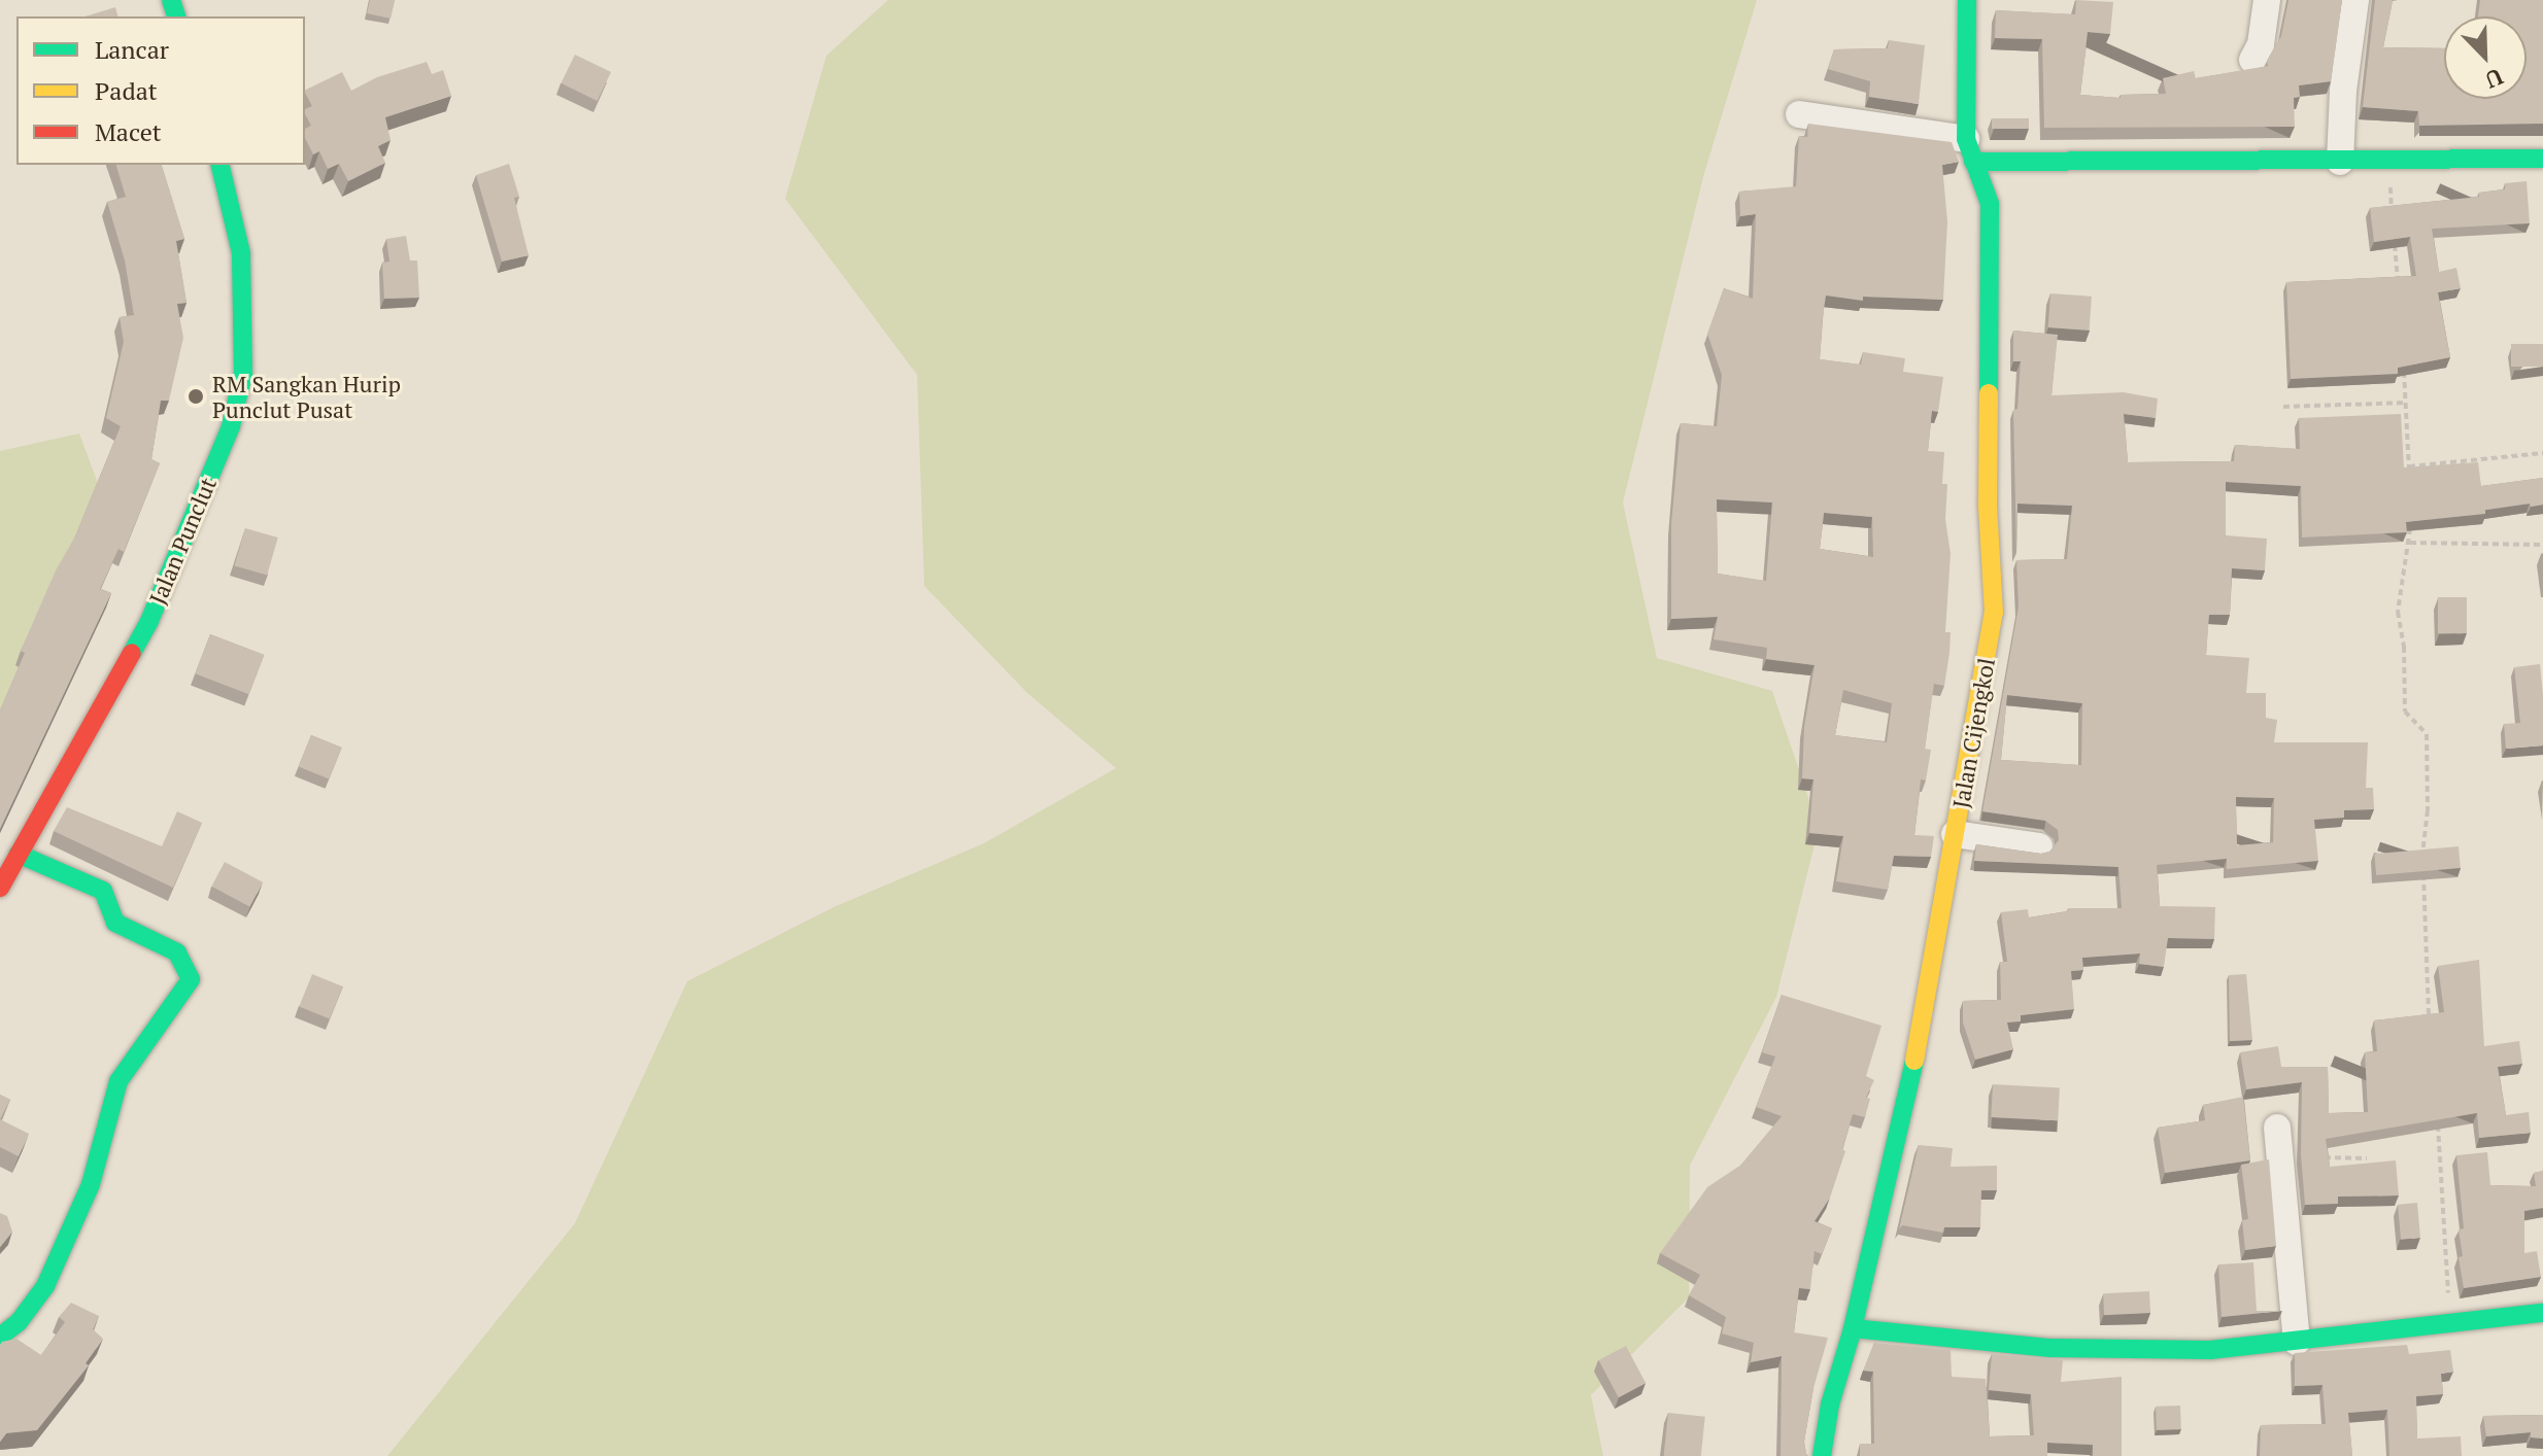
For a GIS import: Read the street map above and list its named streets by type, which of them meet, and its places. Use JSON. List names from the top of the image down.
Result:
{
  "streets": {
    "street": ["Jalan Punclut", "Jalan Cijengkol"]
  },
  "places": ["RM Sangkan Hurip Punclut Pusat"],
  "legend": ["Lancar", "Padat", "Macet"],
  "north": "bottom right"
}
